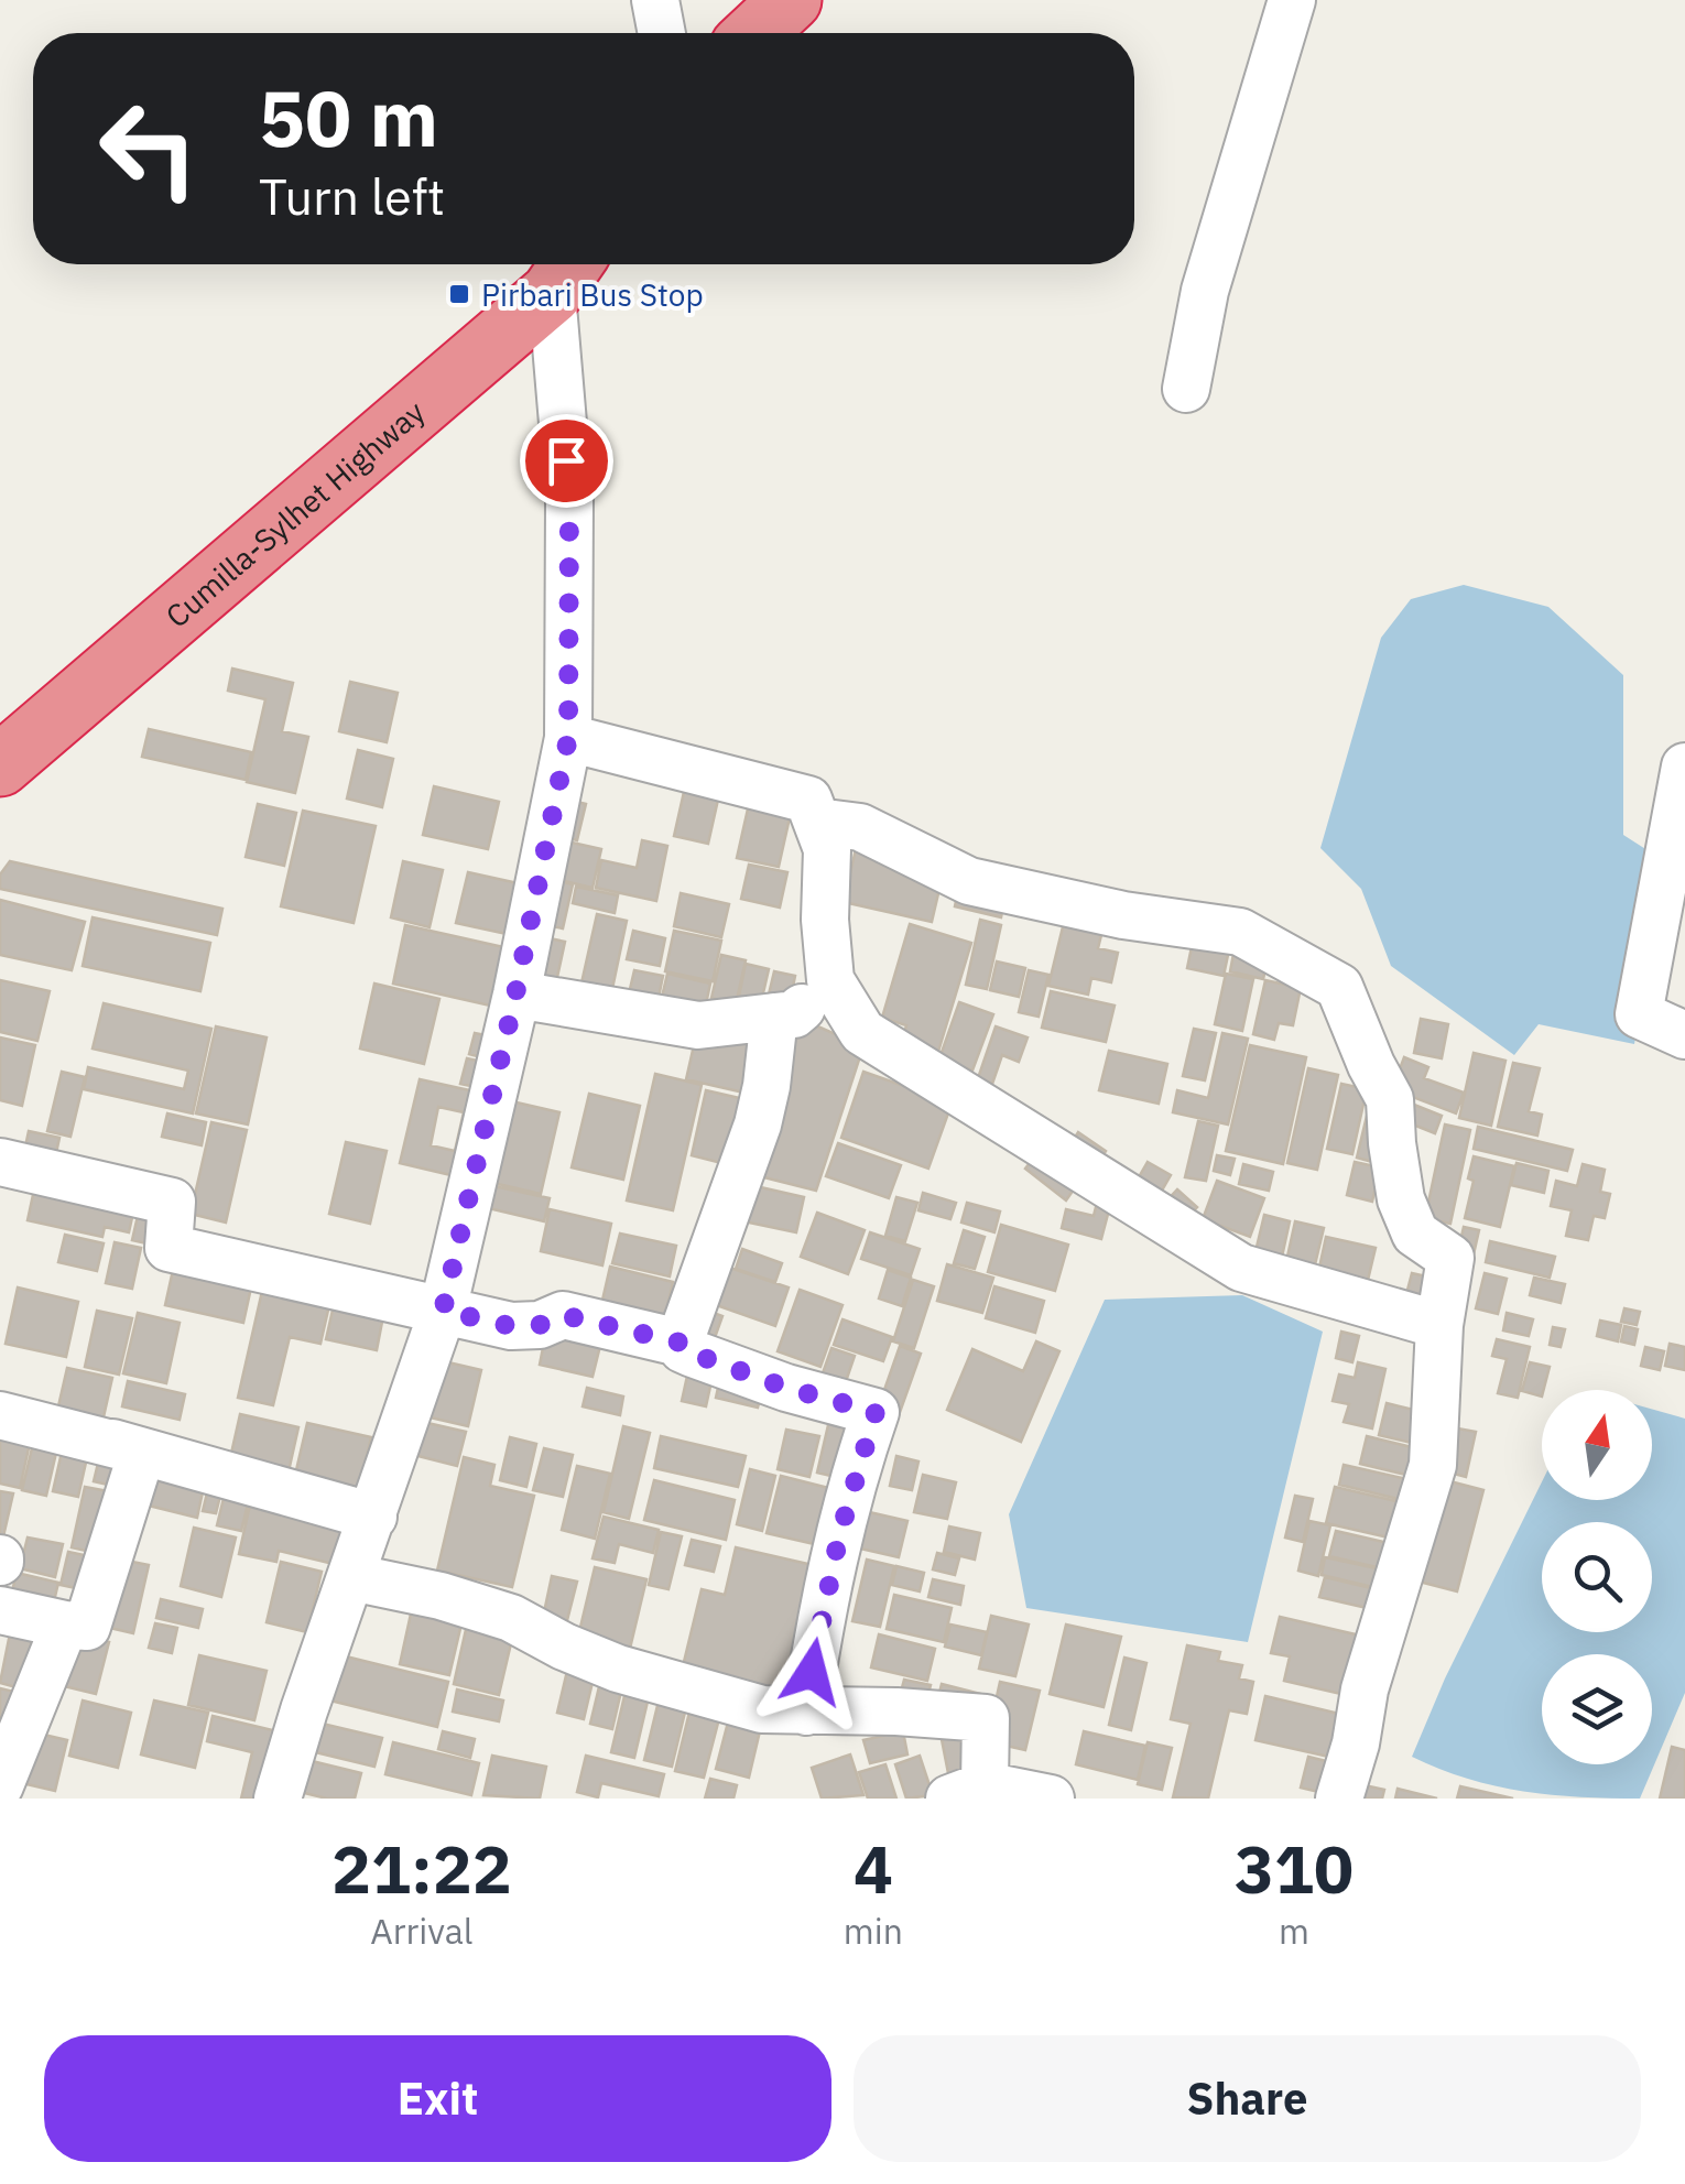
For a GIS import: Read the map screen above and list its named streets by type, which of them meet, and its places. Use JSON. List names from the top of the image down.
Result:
{
  "streets": {
    "highway": ["Cumilla-Sylhet Highway"]
  },
  "places": {
    "transit": ["Pirbari Bus Stop"]
  },
  "north": "top",
  "page": {
    "turn": ["50 m", "Turn left"],
    "eta": [
      "21:22",
      "Arrival",
      "4",
      "min",
      "310",
      "m"
    ],
    "buttons": ["Exit", "Share"]
  }
}
